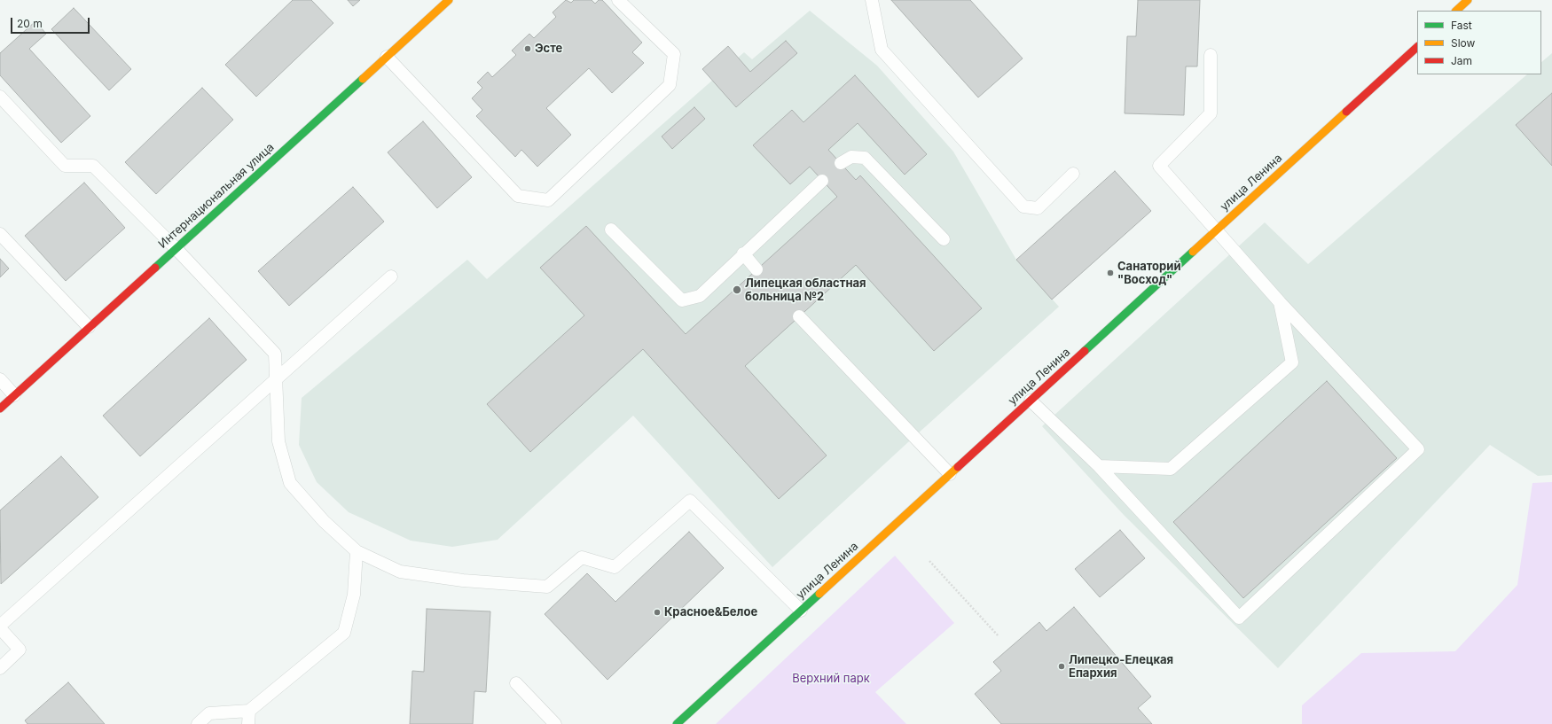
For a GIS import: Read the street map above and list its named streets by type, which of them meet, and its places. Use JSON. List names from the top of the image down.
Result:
{
  "streets": {
    "street": ["улица Ленина", "Интернациональная улица"]
  },
  "parks": ["Верхний парк"],
  "places": [
    "Эсте",
    "Санаторий \"Восход\"",
    "Липецкая областная больница №2",
    "Красное&Белое",
    "Липецко-Елецкая Епархия"
  ],
  "legend": ["Fast", "Slow", "Jam"],
  "scale_bar": "20 m"
}
